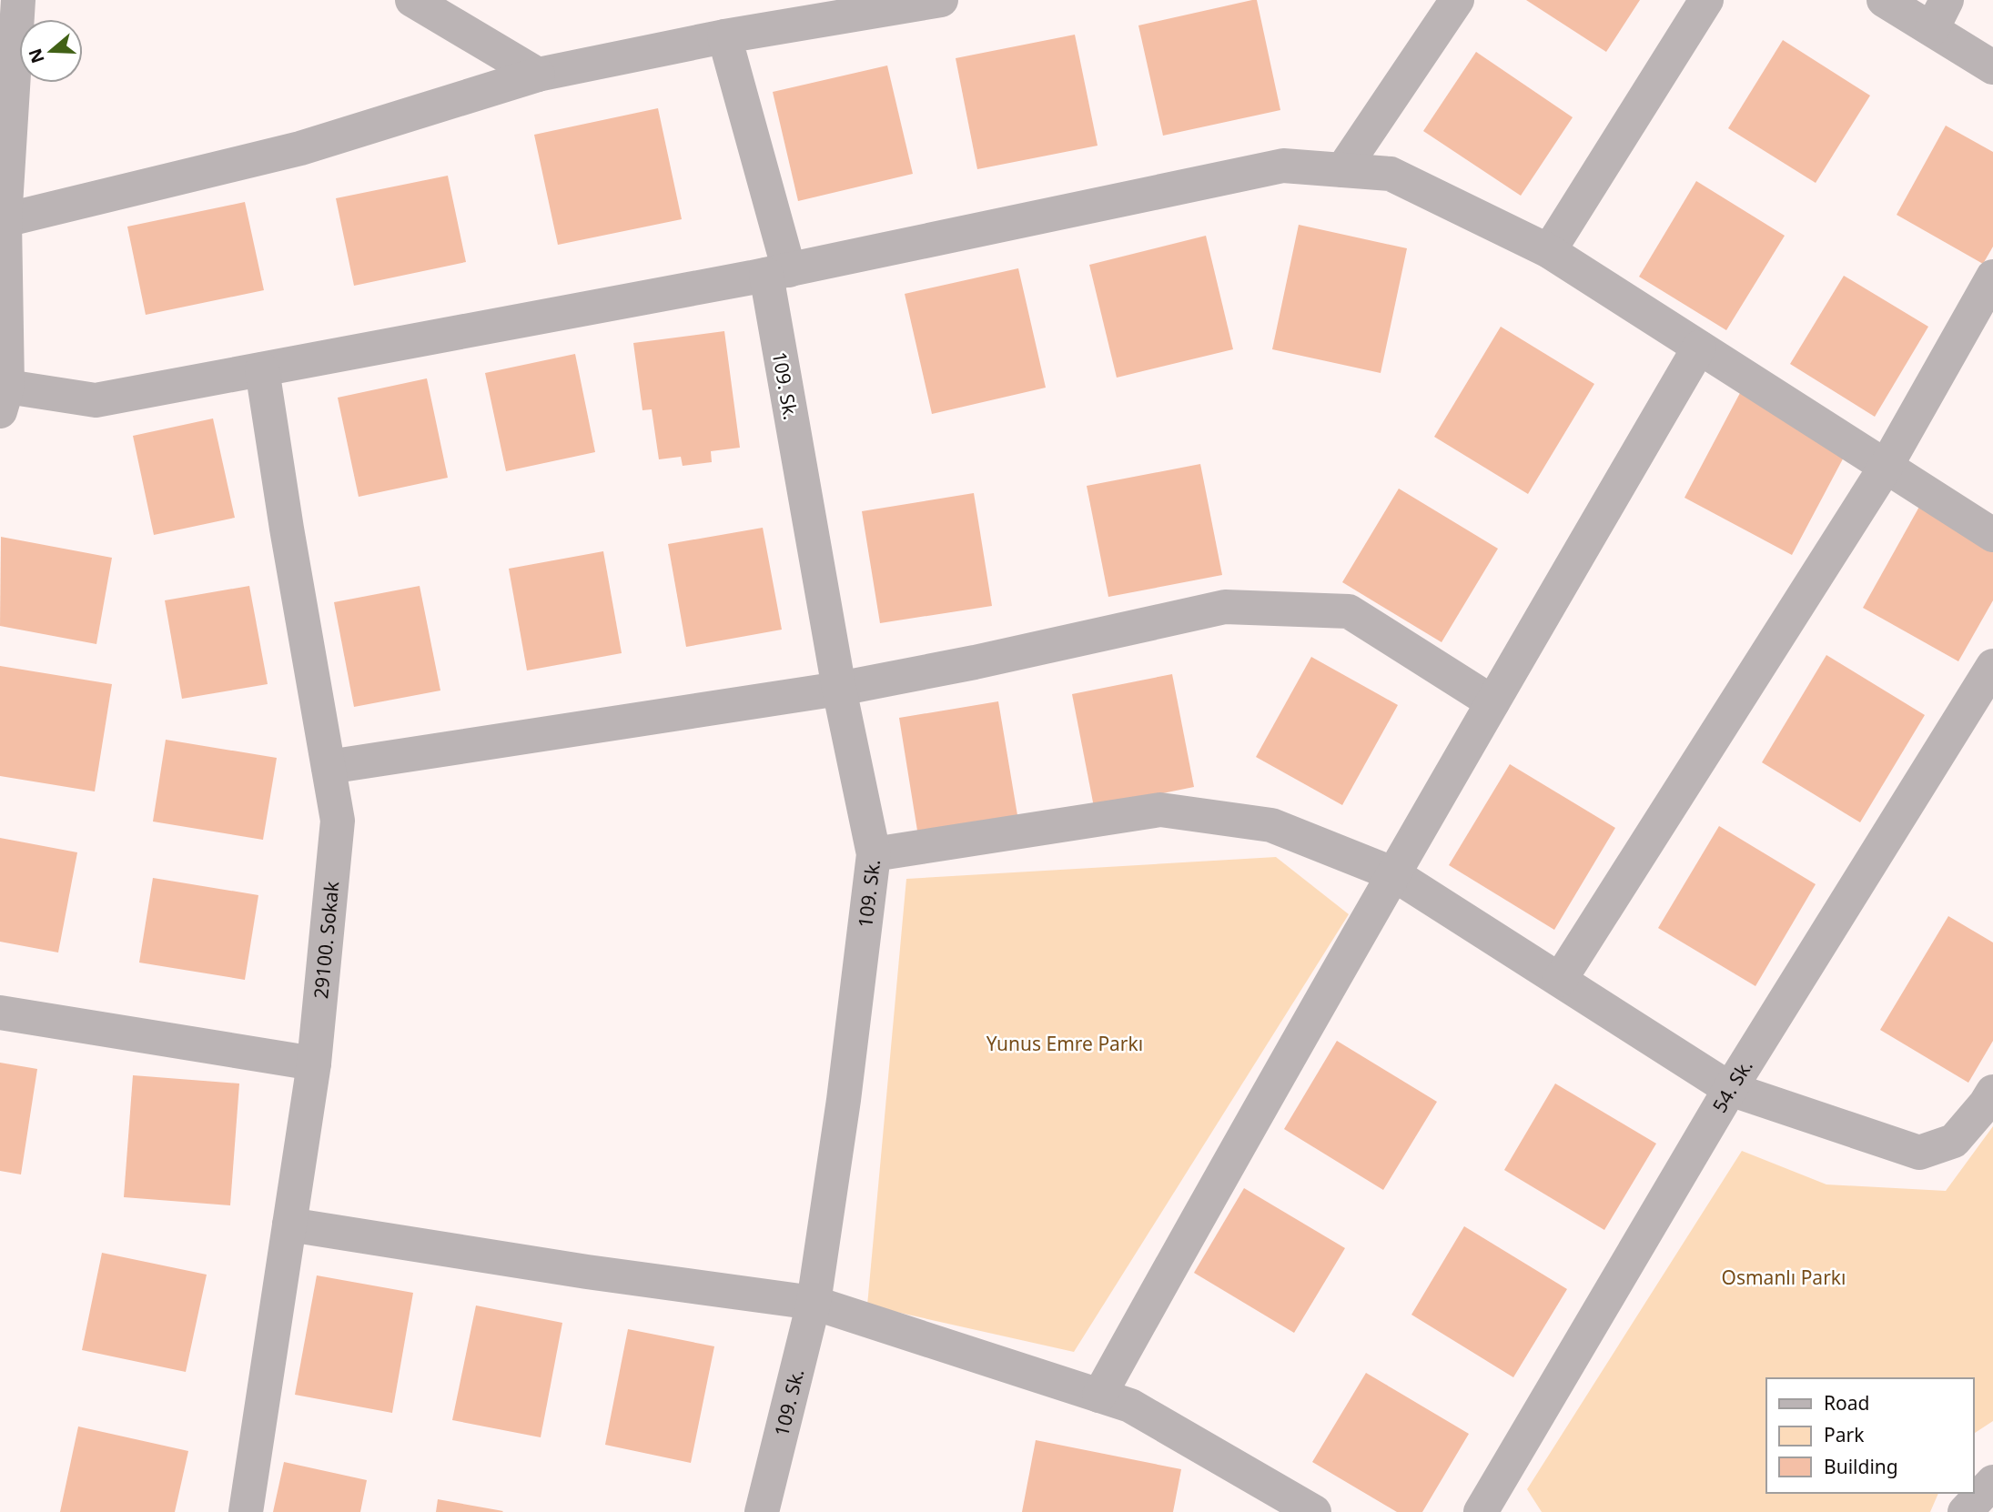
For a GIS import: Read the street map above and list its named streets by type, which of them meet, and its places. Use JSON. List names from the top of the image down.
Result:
{
  "streets": {
    "street": ["109. Sk.", "29100. Sokak", "54. Sk."]
  },
  "parks": ["Yunus Emre Parkı", "Osmanlı Parkı"],
  "legend": ["Road", "Park", "Building"],
  "north": "left"
}
